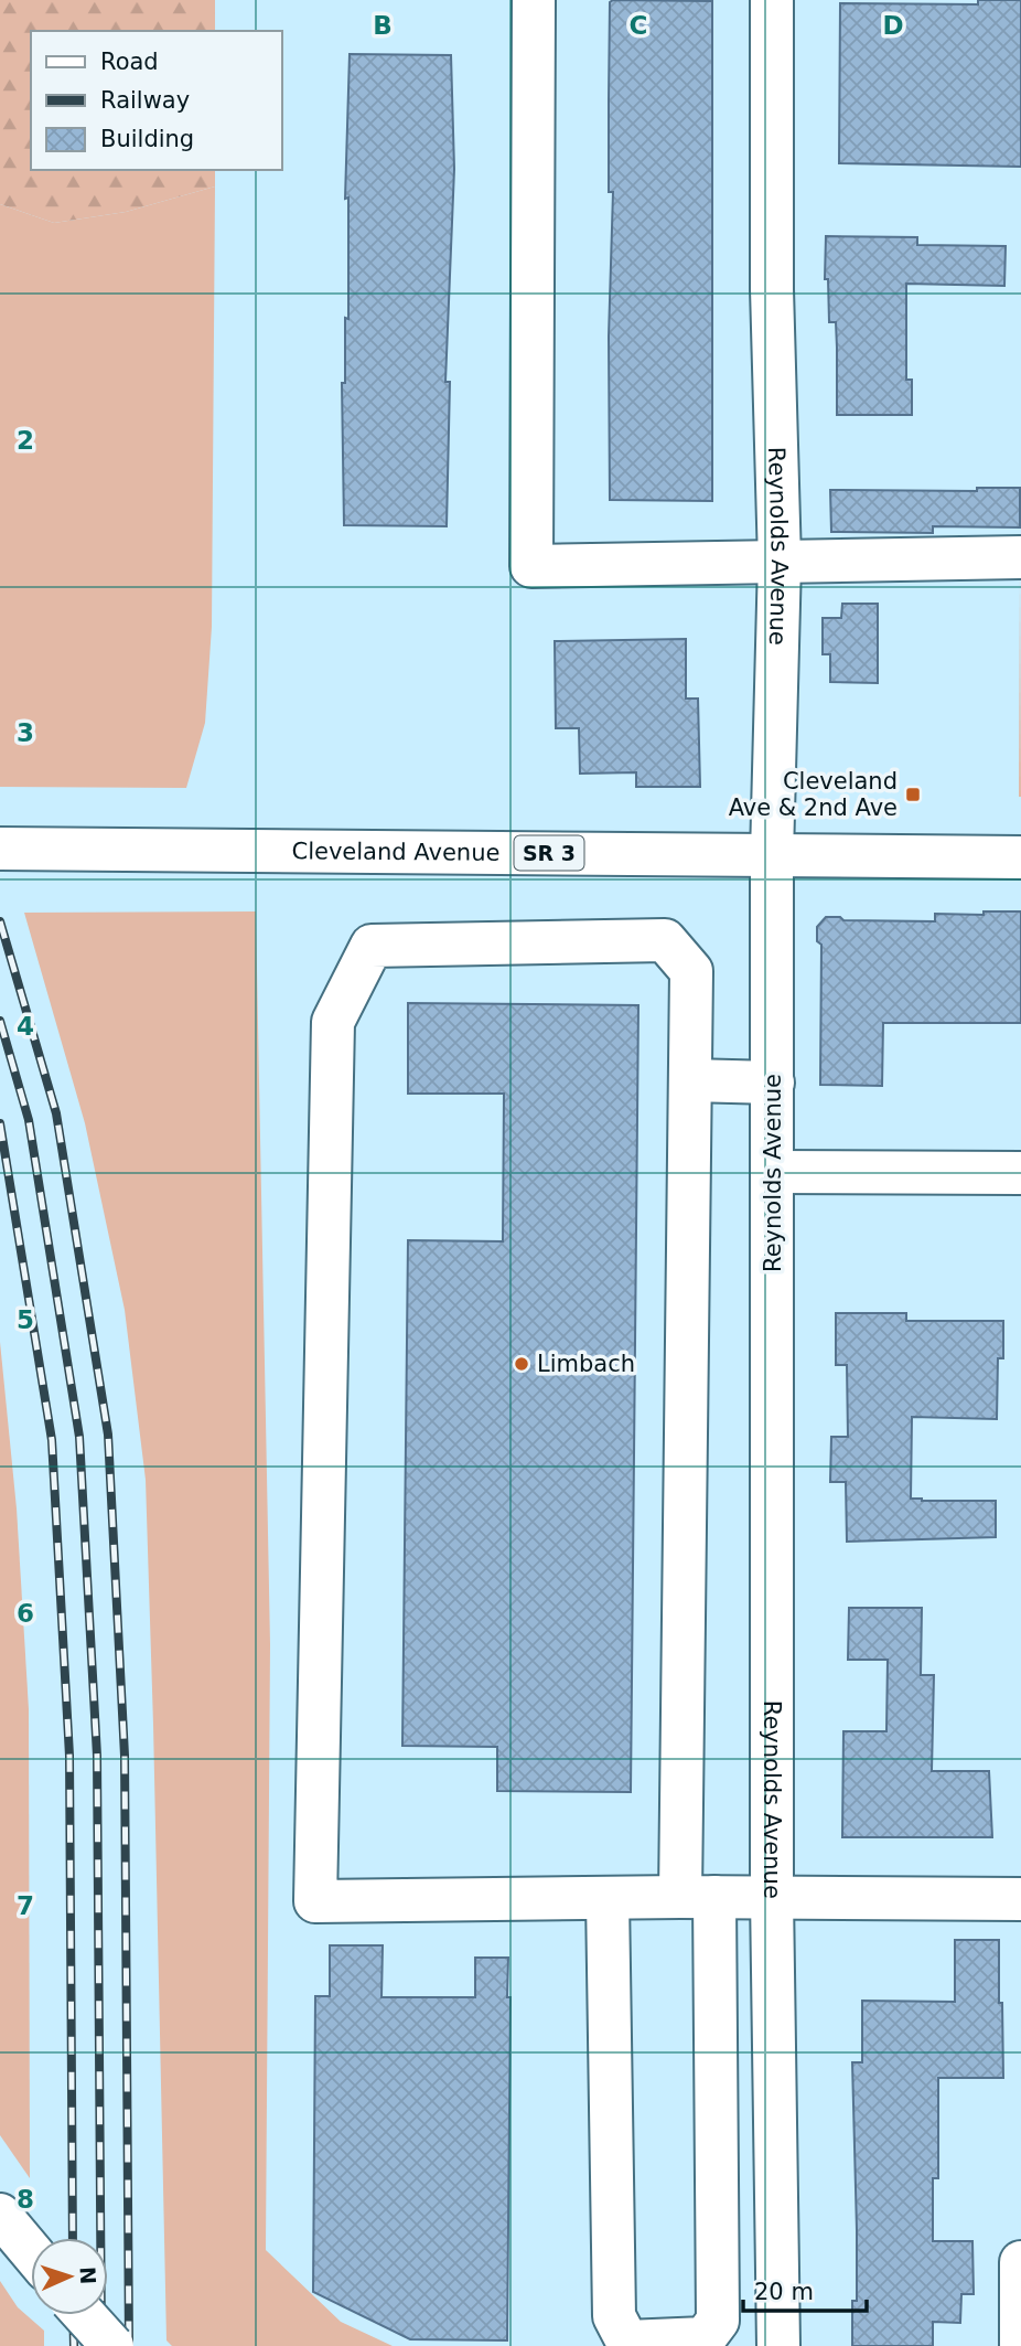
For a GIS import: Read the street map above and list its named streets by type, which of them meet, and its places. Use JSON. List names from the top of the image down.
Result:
{
  "streets": {
    "main road": ["Reynolds Avenue", "Cleveland Avenue", "SR 3"]
  },
  "crossings": [
    ["Reynolds Avenue", "Cleveland Avenue"]
  ],
  "places": {
    "transit": ["Cleveland Ave & 2nd Ave"],
    "other": ["Limbach"]
  },
  "legend": ["Road", "Railway", "Building"],
  "scale_bar": "20 m",
  "north": "right",
  "grid": {
    "columns": ["B", "C", "D"],
    "rows": [
      "2",
      "3",
      "4",
      "5",
      "6",
      "7",
      "8"
    ]
  }
}
